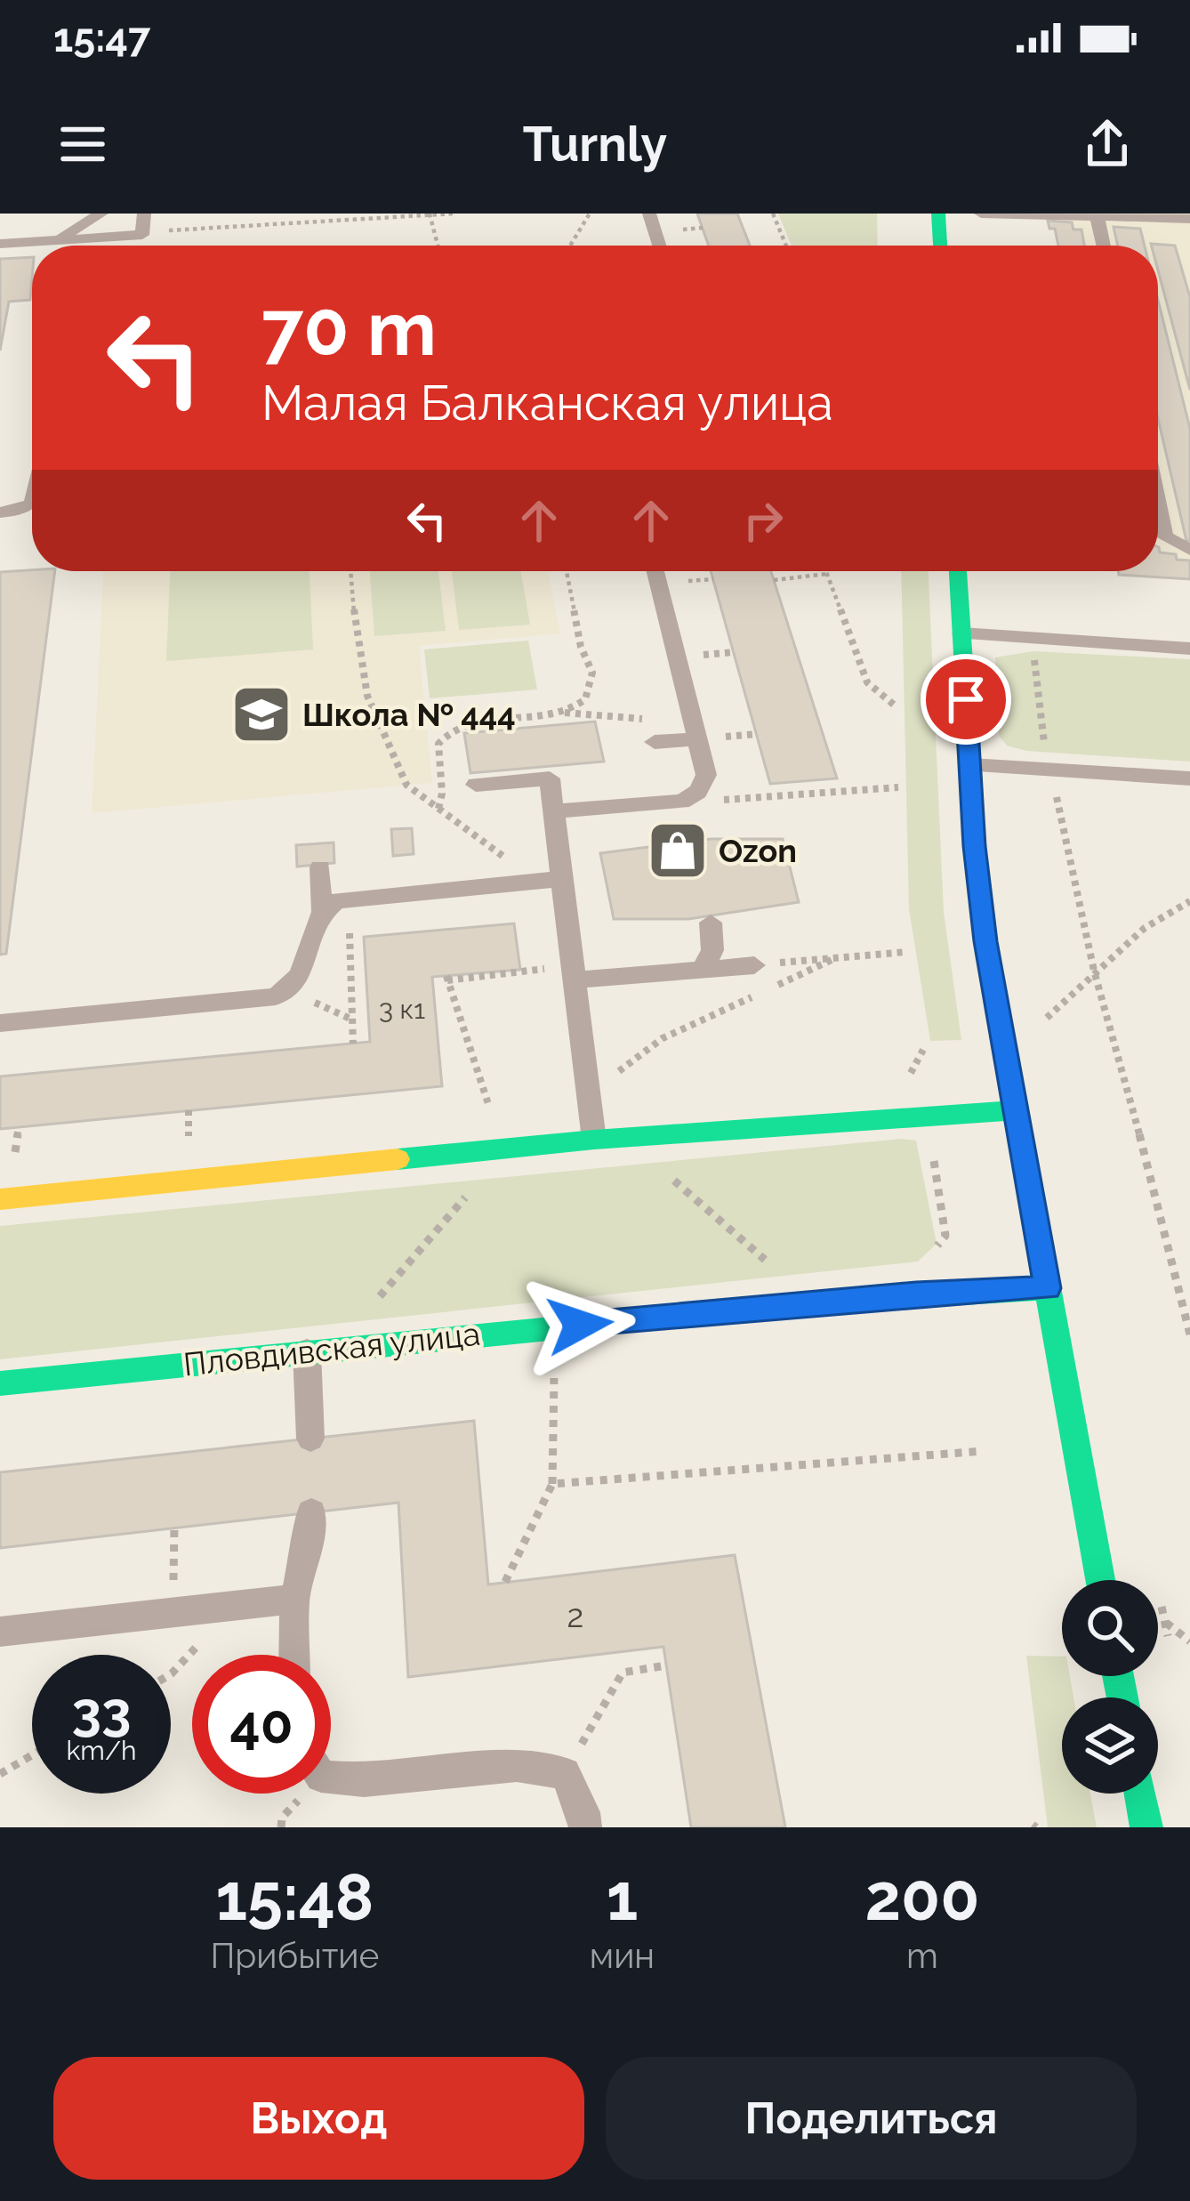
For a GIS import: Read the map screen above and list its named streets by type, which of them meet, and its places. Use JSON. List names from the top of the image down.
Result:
{
  "streets": {
    "street": ["Пловдивская улица"]
  },
  "places": {
    "school or university": ["Школа № 444"],
    "shop": ["Ozon"]
  },
  "house_numbers": ["3 к1", "2"],
  "page": {
    "status": "15:47",
    "header": "Turnly",
    "turn": ["70 m", "Малая Балканская улица"],
    "speed": "33 km/h",
    "limit": "40",
    "eta": [
      "15:48",
      "Прибытие",
      "1",
      "мин",
      "200",
      "m"
    ],
    "buttons": ["Выход", "Поделиться"]
  }
}
